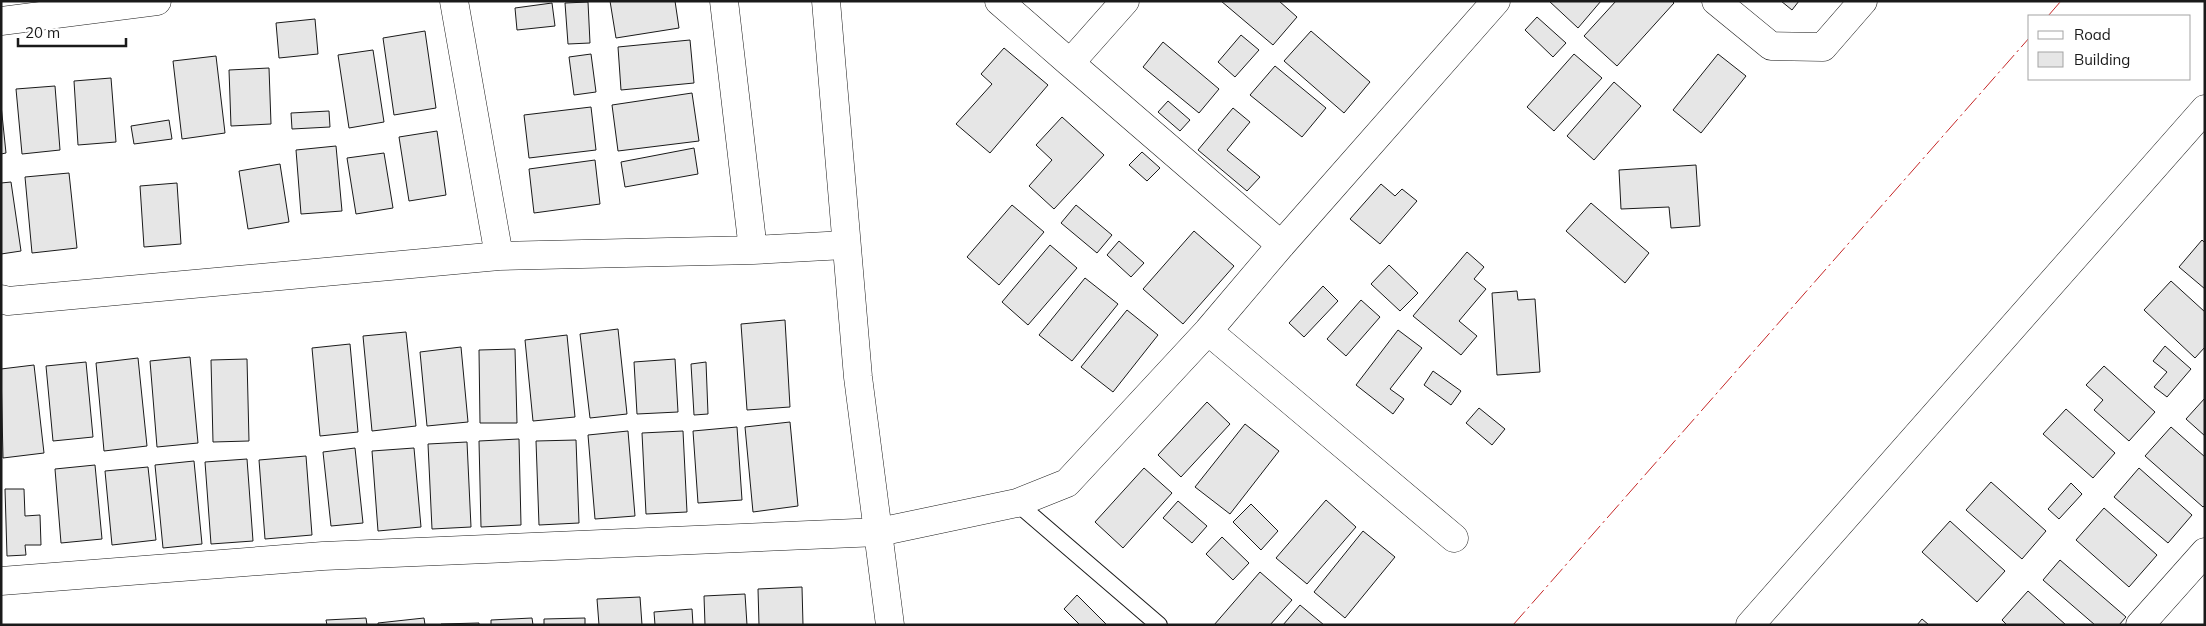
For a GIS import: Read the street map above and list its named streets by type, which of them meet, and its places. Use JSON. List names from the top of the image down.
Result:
{
  "legend": ["Road", "Building"],
  "scale_bar": "20 m"
}
